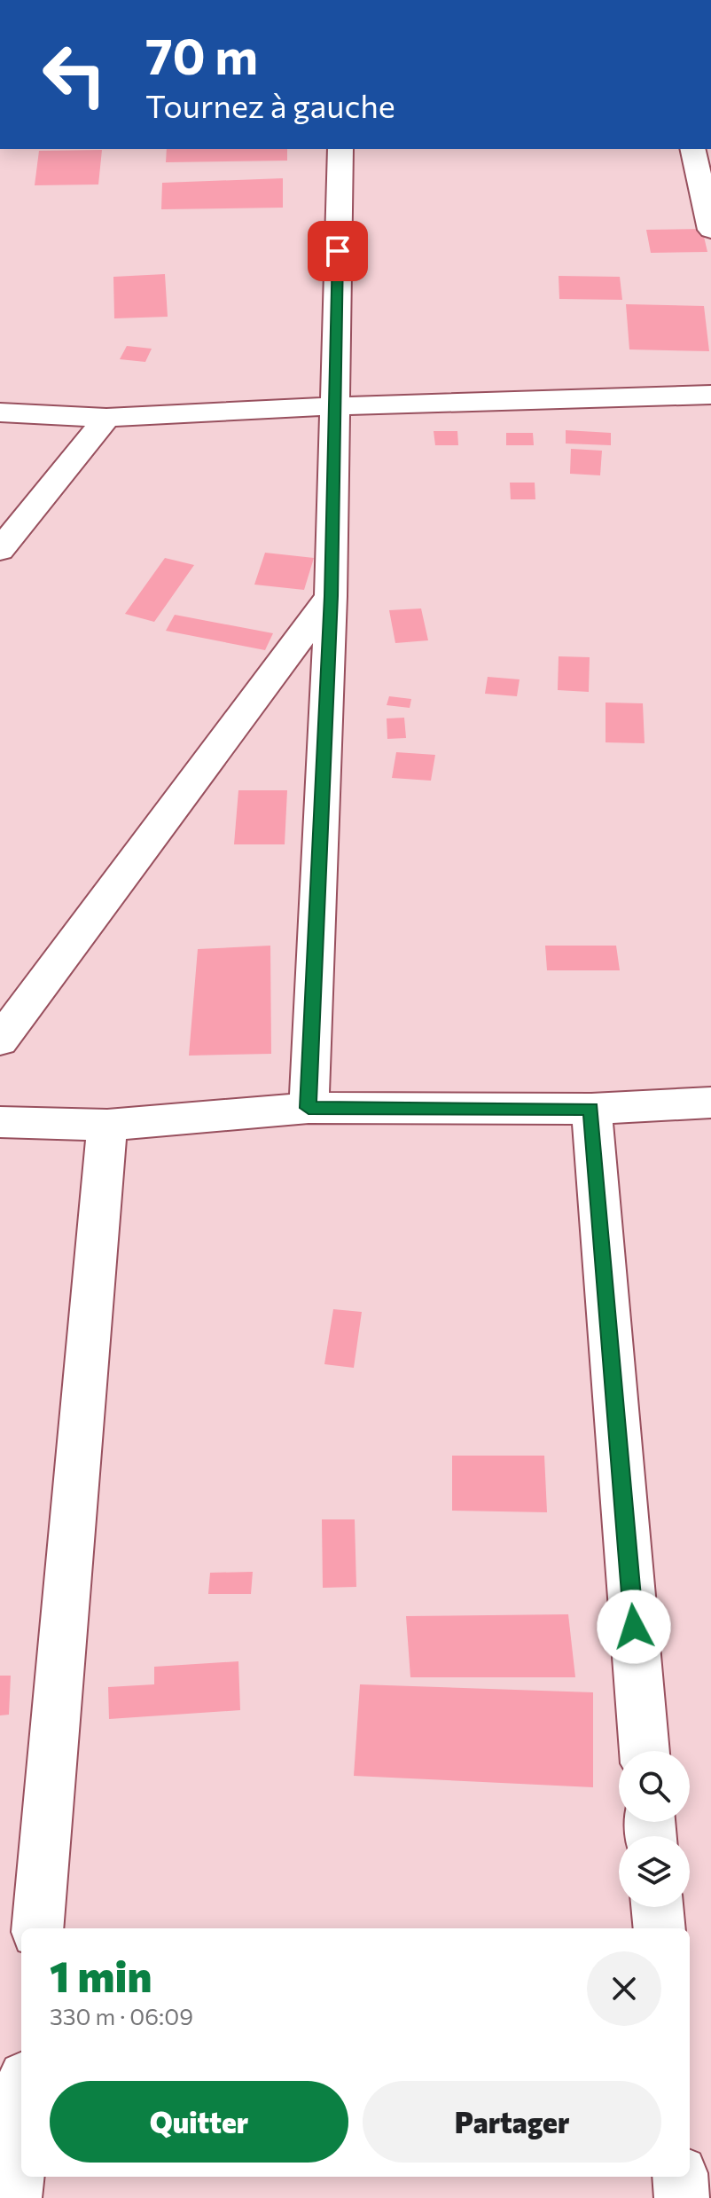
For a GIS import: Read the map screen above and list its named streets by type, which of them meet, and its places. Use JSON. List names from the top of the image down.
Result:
{
  "page": {
    "turn": ["70 m", "Tournez à gauche"],
    "heading": ["1 min", "330 m · 06:09"],
    "buttons": ["Quitter", "Partager"]
  }
}
